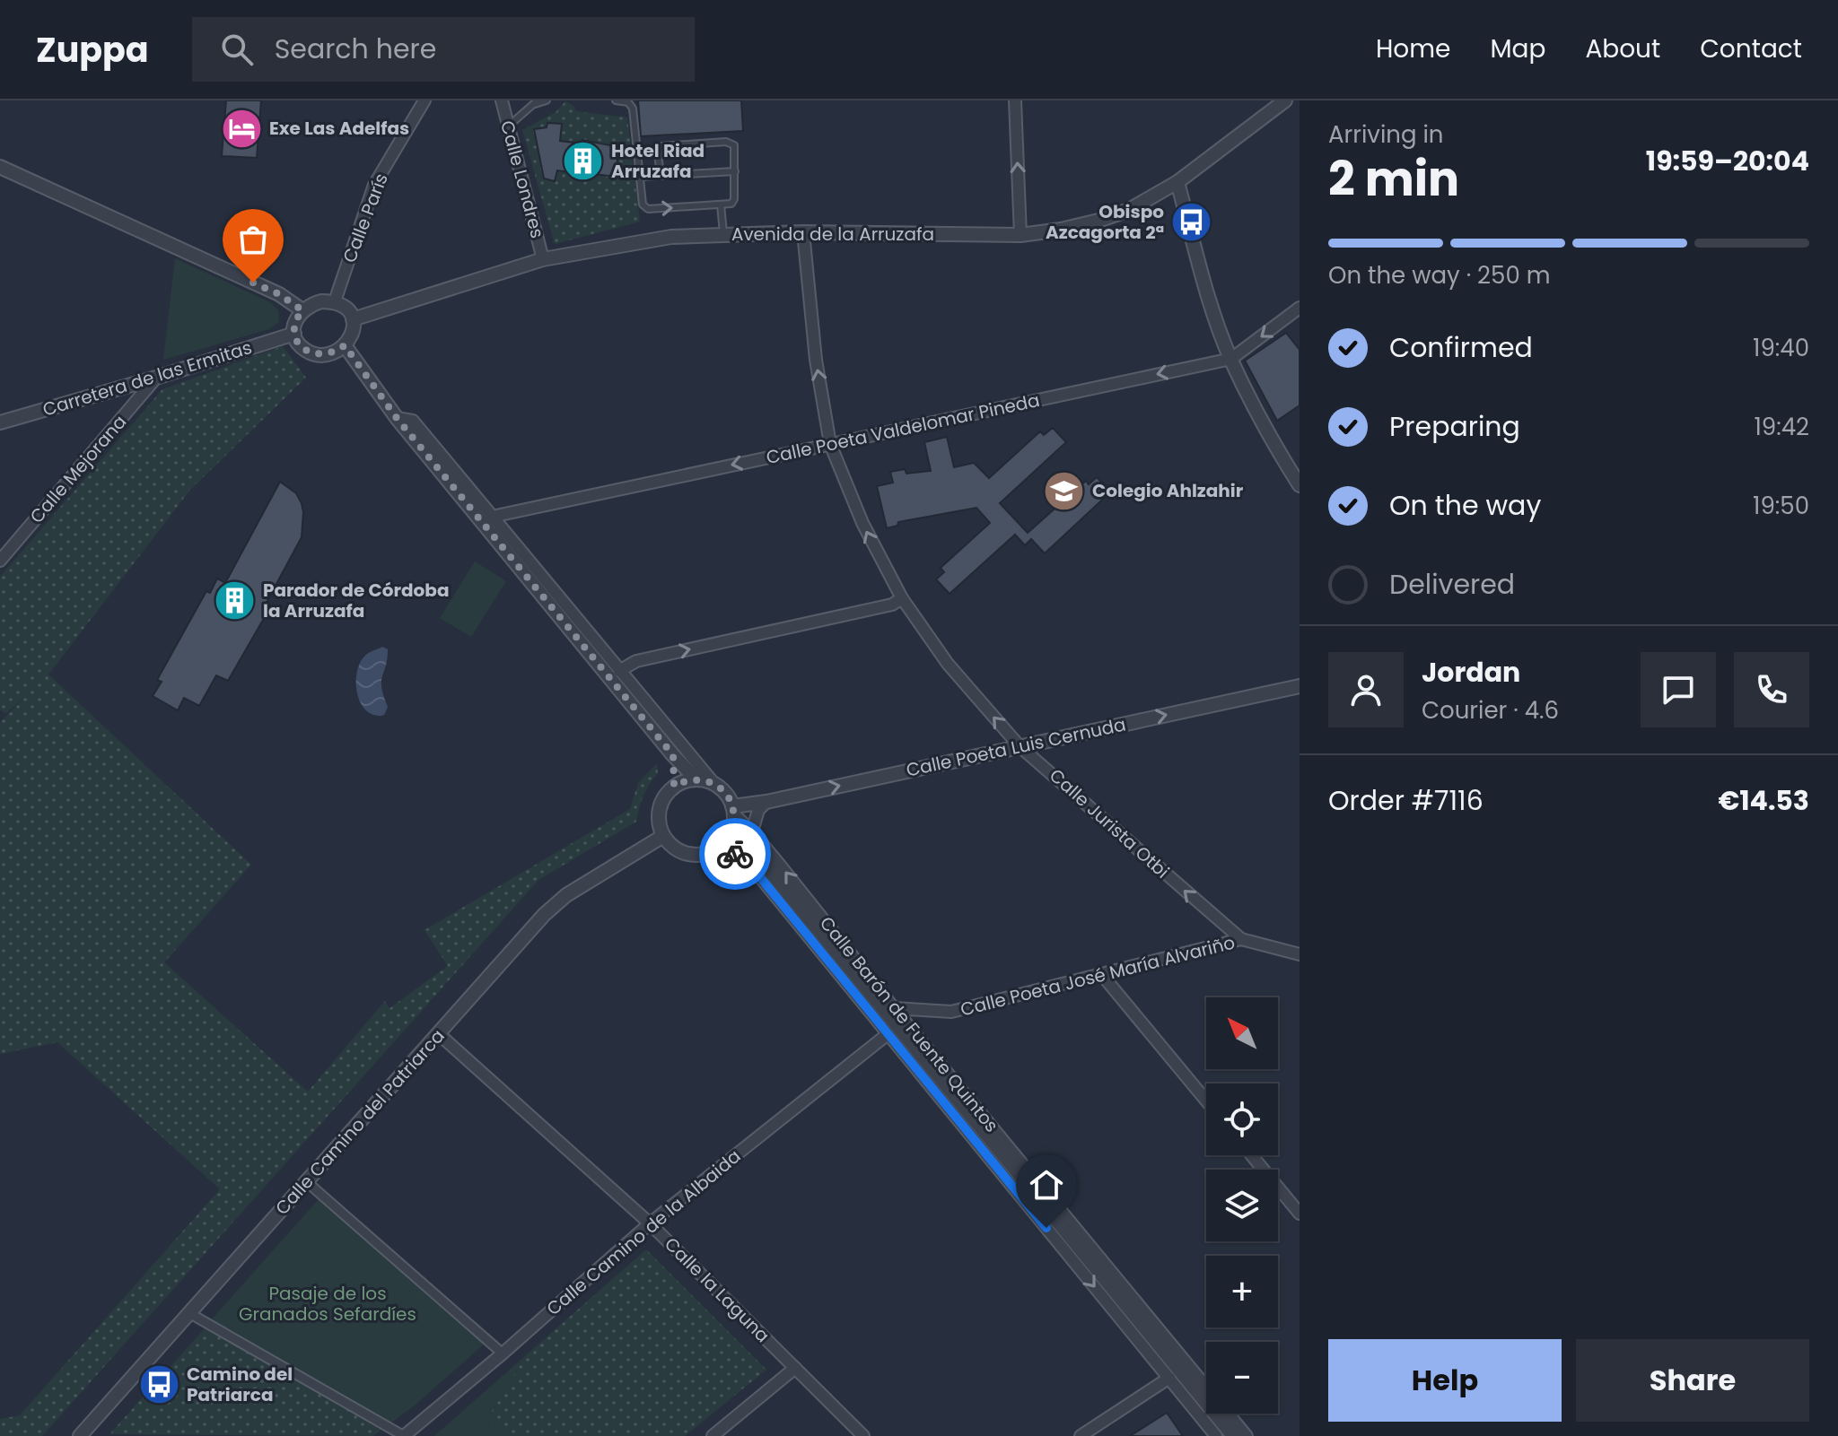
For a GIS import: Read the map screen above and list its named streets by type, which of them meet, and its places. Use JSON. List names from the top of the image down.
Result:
{
  "streets": {
    "street": [
      "Calle Londres",
      "Calle París",
      "Avenida de la Arruzafa",
      "Carretera de las Ermitas",
      "Calle Poeta Valdelomar Pineda",
      "Calle Mejorana",
      "Calle Poeta Luis Cernuda",
      "Calle Jurista Otbi",
      "Calle Poeta José María Alvariño",
      "Calle Barón de Fuente Quintos",
      "Calle Camino del Patriarca",
      "Calle Camino de la Albaida",
      "Calle la Laguna"
    ]
  },
  "crossings": [
    ["Calle Londres", "Avenida de la Arruzafa"],
    ["Calle París", "Avenida de la Arruzafa"],
    ["Calle París", "Carretera de las Ermitas"],
    ["Avenida de la Arruzafa", "Carretera de las Ermitas"],
    ["Avenida de la Arruzafa", "Calle Jurista Otbi"],
    ["Carretera de las Ermitas", "Calle Mejorana"],
    ["Calle Poeta Valdelomar Pineda", "Calle Jurista Otbi"],
    ["Calle Poeta Luis Cernuda", "Calle Jurista Otbi"],
    ["Calle Poeta Luis Cernuda", "Calle Barón de Fuente Quintos"],
    ["Calle Poeta Luis Cernuda", "Calle Camino del Patriarca"],
    ["Calle Jurista Otbi", "Calle Poeta José María Alvariño"],
    ["Calle Poeta José María Alvariño", "Calle Barón de Fuente Quintos"],
    ["Calle Barón de Fuente Quintos", "Calle Camino del Patriarca"],
    ["Calle Barón de Fuente Quintos", "Calle Camino de la Albaida"],
    ["Calle Camino del Patriarca", "Calle la Laguna"],
    ["Calle Camino de la Albaida", "Calle la Laguna"]
  ],
  "one_way": ["Calle Poeta Valdelomar Pineda", "Calle Poeta Luis Cernuda", "Calle Jurista Otbi"],
  "parks": ["Pasaje de los Granados Sefardíes"],
  "places": {
    "hotel": ["Exe Las Adelfas"],
    "building": ["Hotel Riad Arruzafa", "Parador de Córdoba la Arruzafa"],
    "bus stop": ["Obispo Azcagorta 2ª", "Camino del Patriarca"],
    "school or university": ["Colegio Ahlzahir"]
  },
  "north": "top left",
  "page": {
    "header": "Zuppa",
    "search": "Search here",
    "nav": [
      "Home",
      "Map",
      "About",
      "Contact"
    ],
    "heading": ["2 min", "Arriving in", "19:59–20:04"],
    "panel": [
      "Jordan",
      "Courier · 4.6",
      "Order #7116",
      "€14.53"
    ],
    "bar": "On the way · 250 m",
    "list": [
      ["Confirmed", "19:40"],
      ["Preparing", "19:42"],
      ["On the way", "19:50"],
      "Delivered"
    ],
    "map_buttons": ["+", "−"],
    "buttons": ["Help", "Share"]
  }
}
